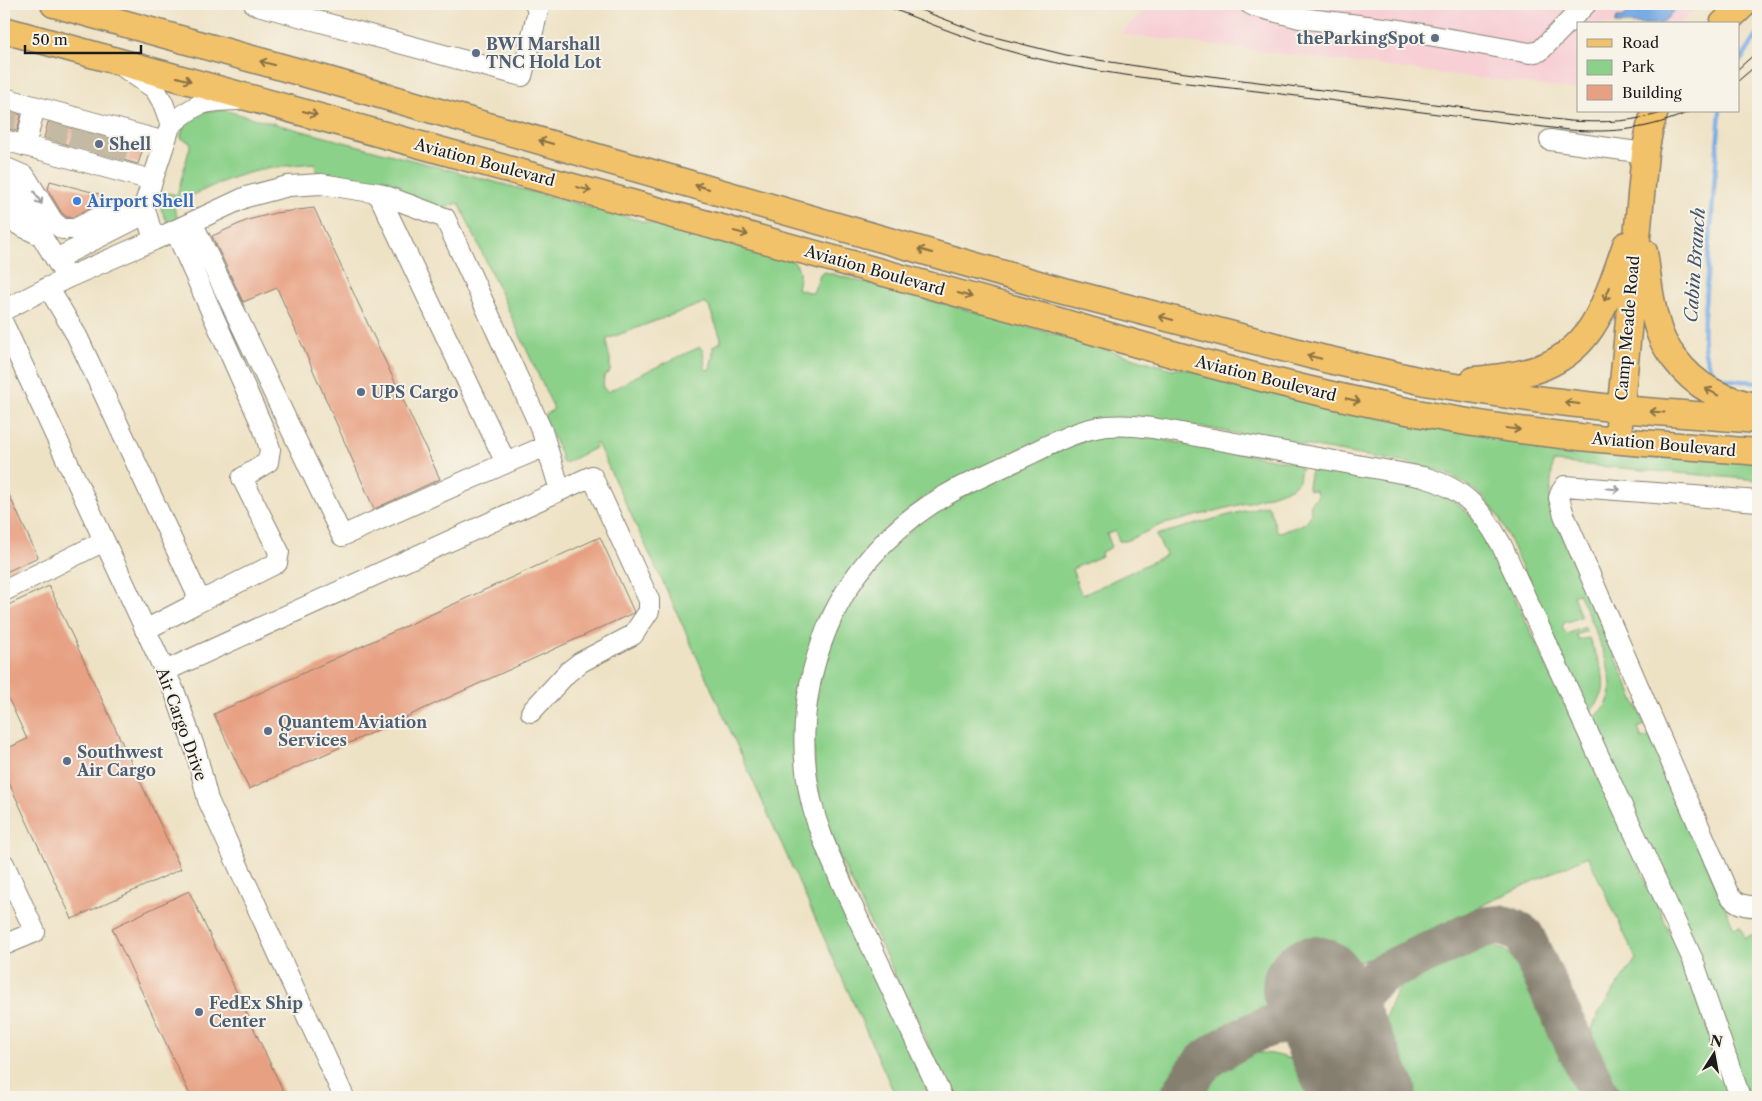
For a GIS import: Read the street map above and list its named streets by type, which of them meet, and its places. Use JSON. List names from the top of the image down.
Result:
{
  "streets": {
    "main road": ["Aviation Boulevard", "Camp Meade Road"],
    "street": ["Air Cargo Drive"]
  },
  "crossings": [
    ["Aviation Boulevard", "Camp Meade Road"]
  ],
  "water": ["Cabin Branch"],
  "places": [
    "theParkingSpot",
    "BWI Marshall TNC Hold Lot",
    "Shell",
    "Airport Shell",
    "UPS Cargo",
    "Quantem Aviation Services",
    "Southwest Air Cargo",
    "FedEx Ship Center"
  ],
  "legend": ["Road", "Park", "Building"],
  "scale_bar": "50 m",
  "north": "top"
}
